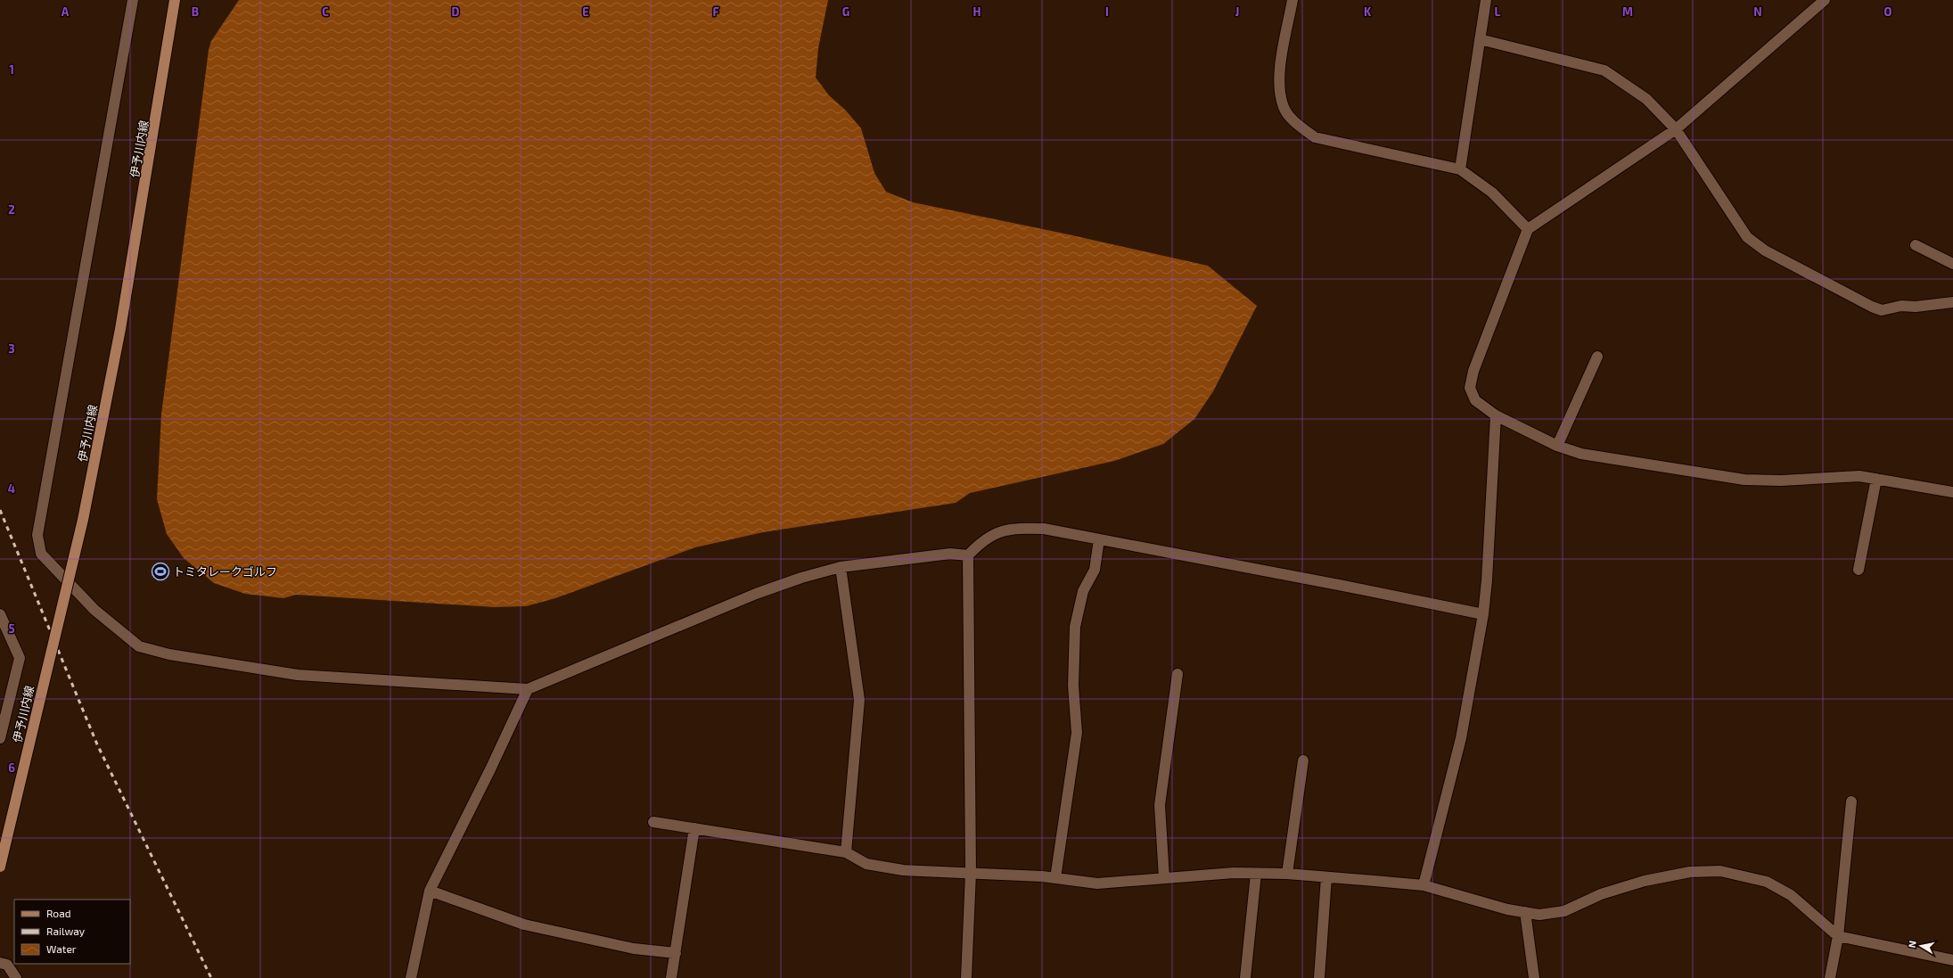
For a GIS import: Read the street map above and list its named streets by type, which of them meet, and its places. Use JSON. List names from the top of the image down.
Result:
{
  "streets": {
    "main road": ["伊予川内線"]
  },
  "places": {
    "sports": ["トミタレークゴルフ"]
  },
  "legend": ["Road", "Railway", "Water"],
  "north": "left",
  "grid": {
    "columns": [
      "A",
      "B",
      "C",
      "D",
      "E",
      "F",
      "G",
      "H",
      "I",
      "J",
      "K",
      "L",
      "M",
      "N",
      "O"
    ],
    "rows": [
      "1",
      "2",
      "3",
      "4",
      "5",
      "6"
    ]
  }
}
